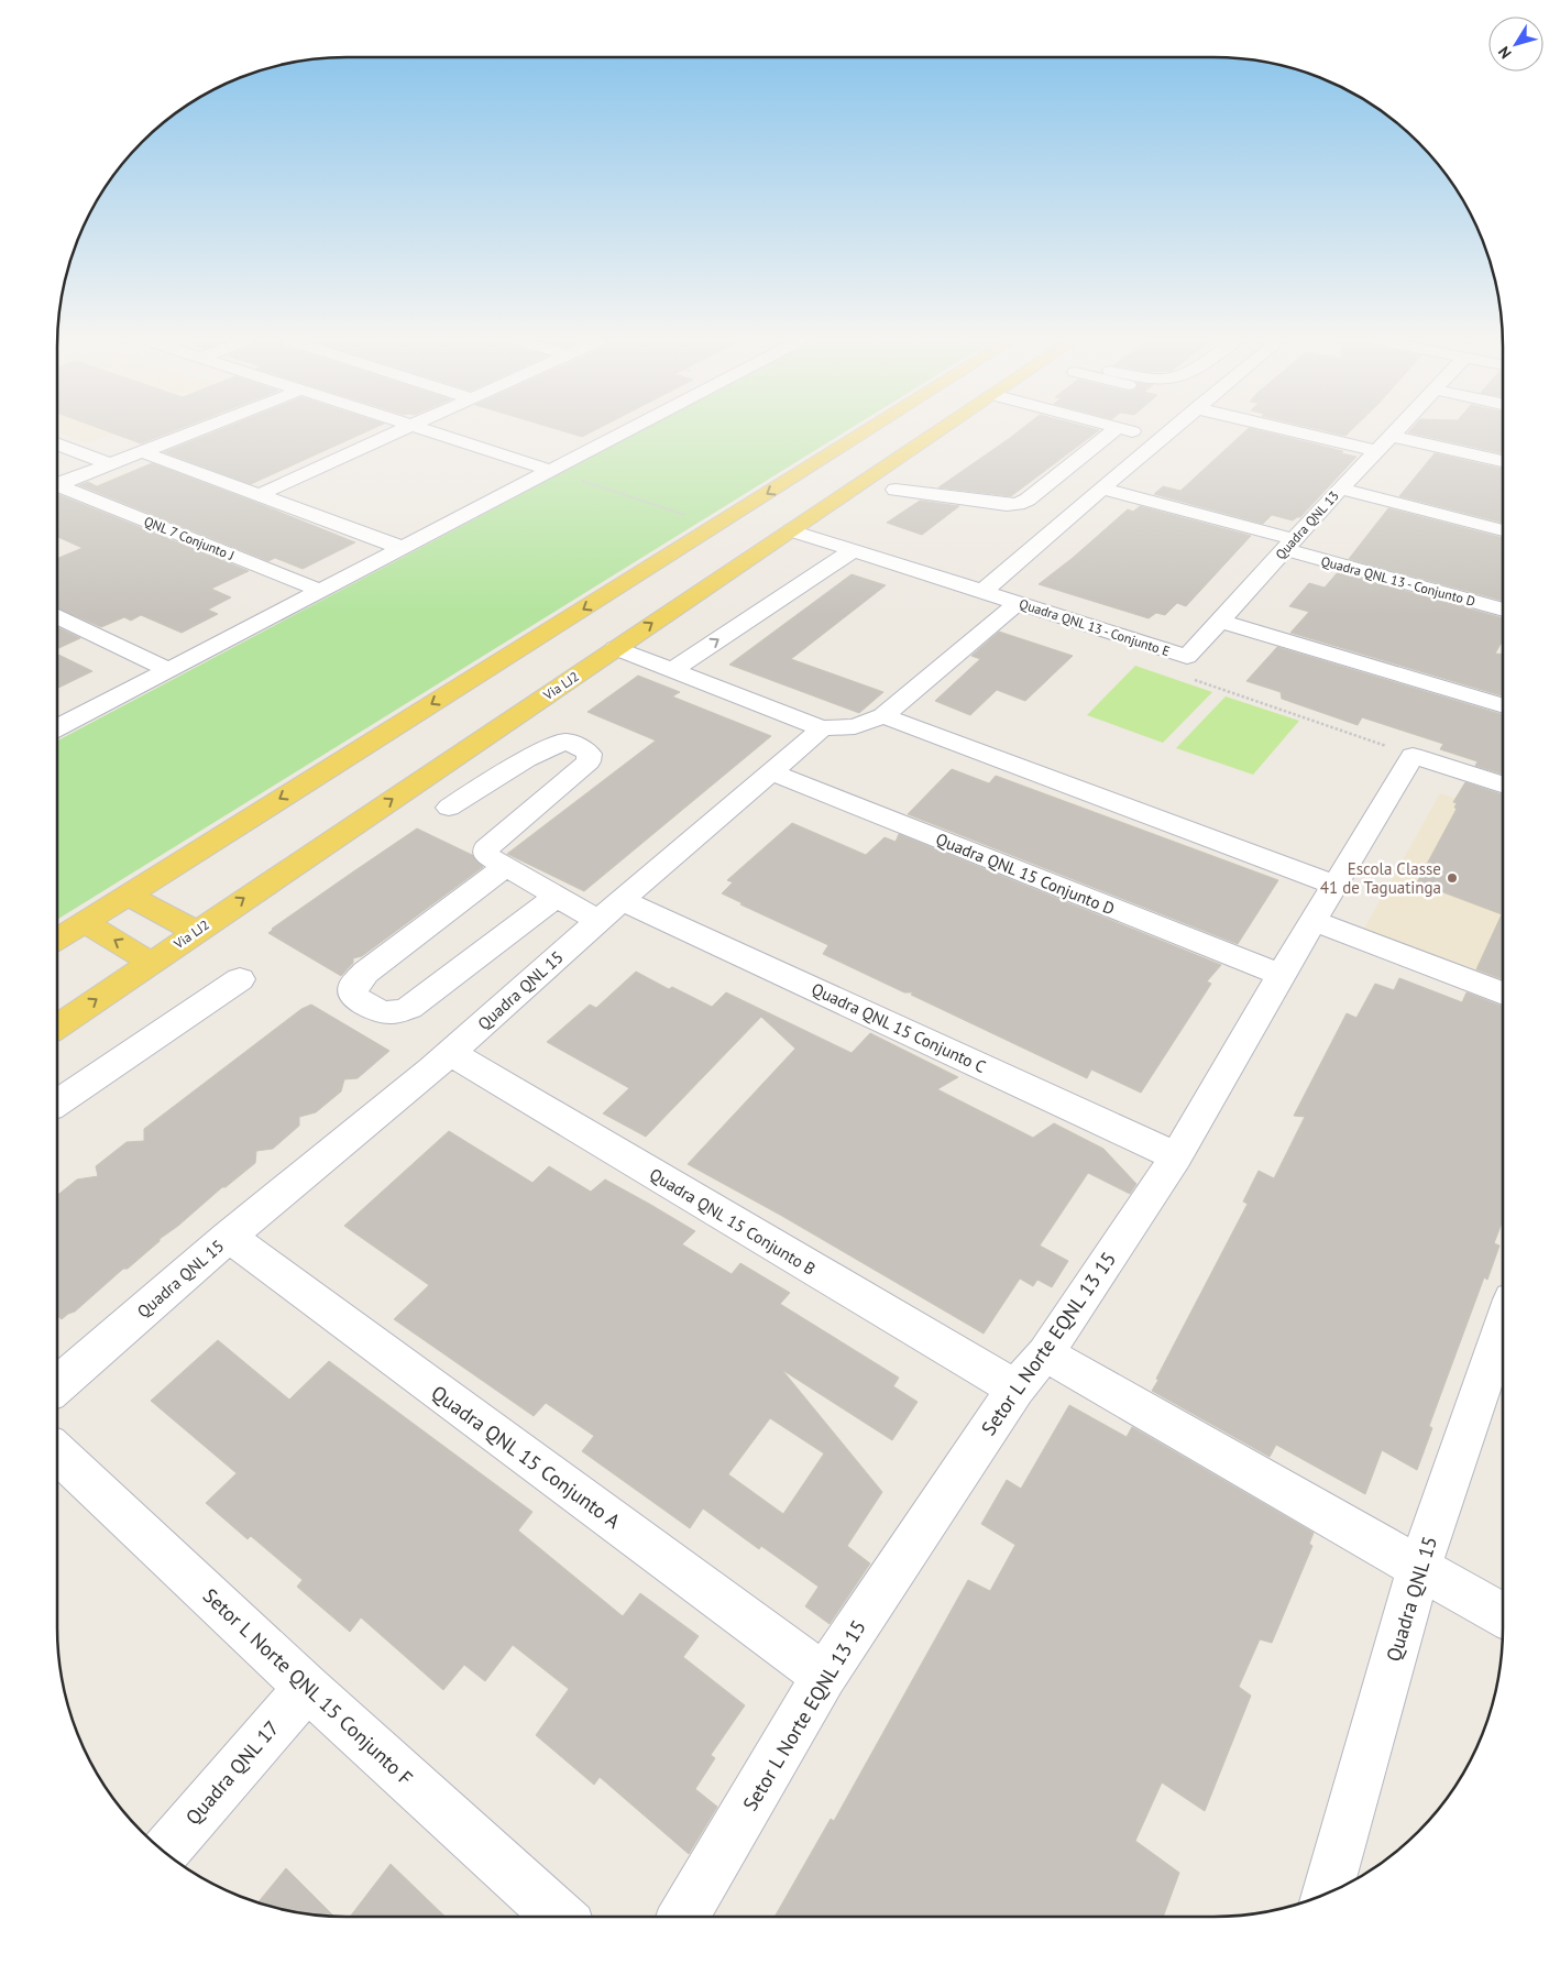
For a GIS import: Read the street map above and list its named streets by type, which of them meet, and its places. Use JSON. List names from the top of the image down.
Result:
{
  "streets": {
    "main road": ["Via LJ2"],
    "street": [
      "Quadra QNL 13",
      "QNL 7 Conjunto J",
      "Quadra QNL 13 - Conjunto D",
      "Quadra QNL 13 - Conjunto E",
      "Quadra QNL 15 Conjunto D",
      "Quadra QNL 15",
      "Quadra QNL 15 Conjunto C",
      "Quadra QNL 15 Conjunto B",
      "Setor L Norte EQNL 13 15",
      "Quadra QNL 15 Conjunto A",
      "Setor L Norte QNL 15 Conjunto F",
      "Quadra QNL 17"
    ]
  },
  "crossings": [
    ["Quadra QNL 13", "Quadra QNL 13 - Conjunto D"],
    ["Quadra QNL 13", "Quadra QNL 13 - Conjunto E"],
    ["Quadra QNL 13 - Conjunto E", "Via LJ2"],
    ["Quadra QNL 15 Conjunto D", "Quadra QNL 15"],
    ["Quadra QNL 15 Conjunto D", "Setor L Norte EQNL 13 15"],
    ["Quadra QNL 15", "Quadra QNL 15 Conjunto C"],
    ["Quadra QNL 15", "Quadra QNL 15 Conjunto B"],
    ["Quadra QNL 15", "Quadra QNL 15 Conjunto A"],
    ["Quadra QNL 15 Conjunto C", "Setor L Norte EQNL 13 15"],
    ["Quadra QNL 15 Conjunto B", "Setor L Norte EQNL 13 15"],
    ["Setor L Norte EQNL 13 15", "Quadra QNL 15 Conjunto A"],
    ["Setor L Norte QNL 15 Conjunto F", "Quadra QNL 17"]
  ],
  "places": ["Escola Classe 41 de Taguatinga"],
  "north": "bottom left"
}
